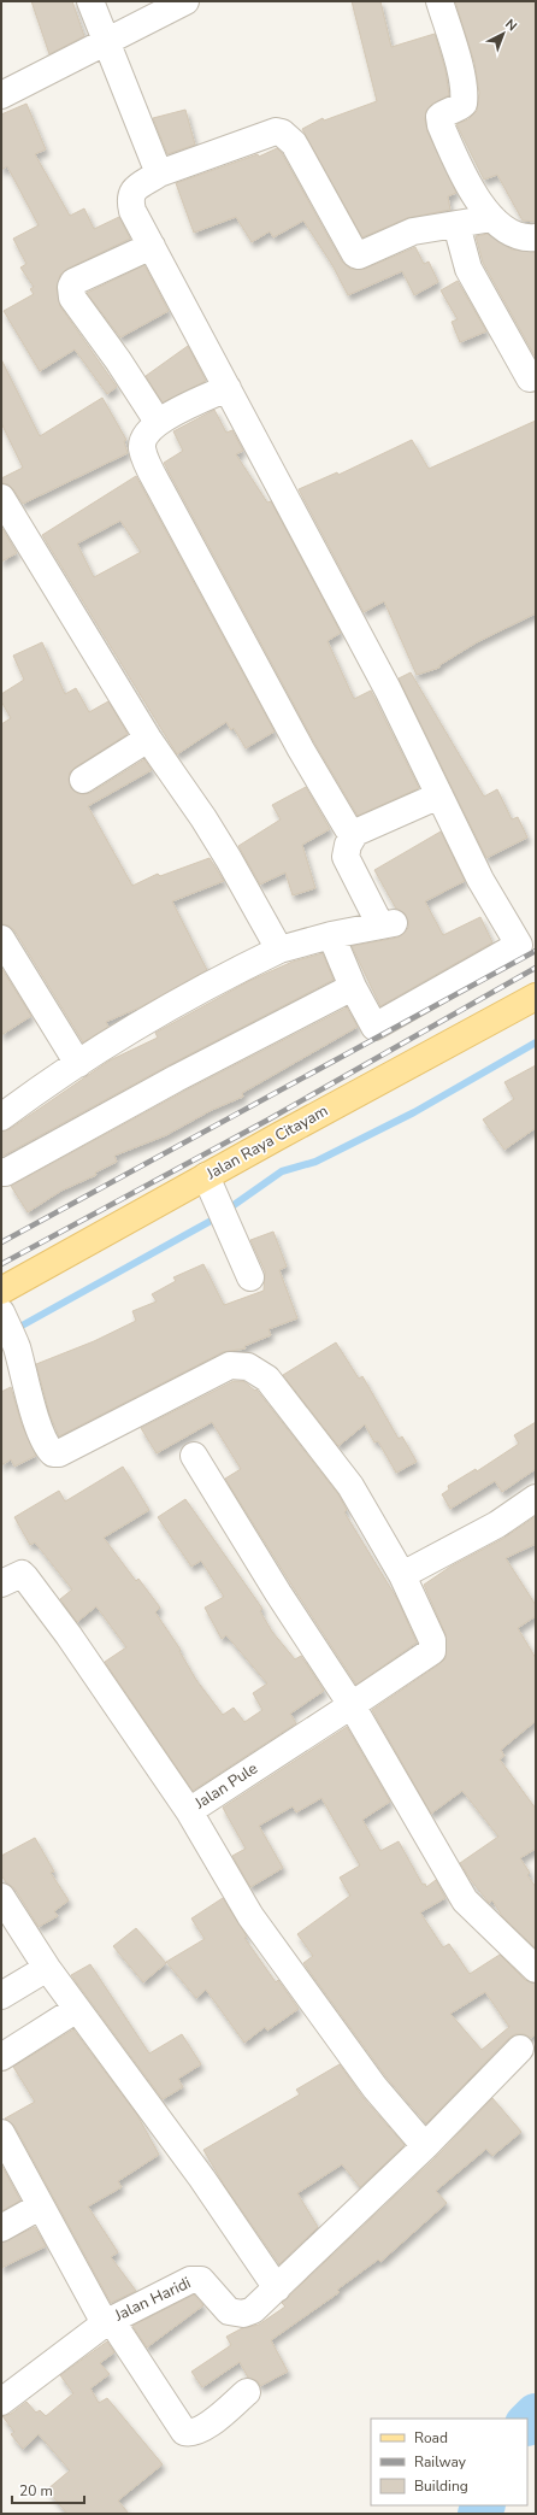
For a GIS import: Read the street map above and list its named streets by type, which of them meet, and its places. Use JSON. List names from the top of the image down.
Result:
{
  "streets": {
    "main road": ["Jalan Raya Citayam"],
    "street": ["Jalan Pule", "Jalan Haridi"]
  },
  "legend": ["Road", "Railway", "Building"],
  "scale_bar": "20 m",
  "north": "top right"
}
